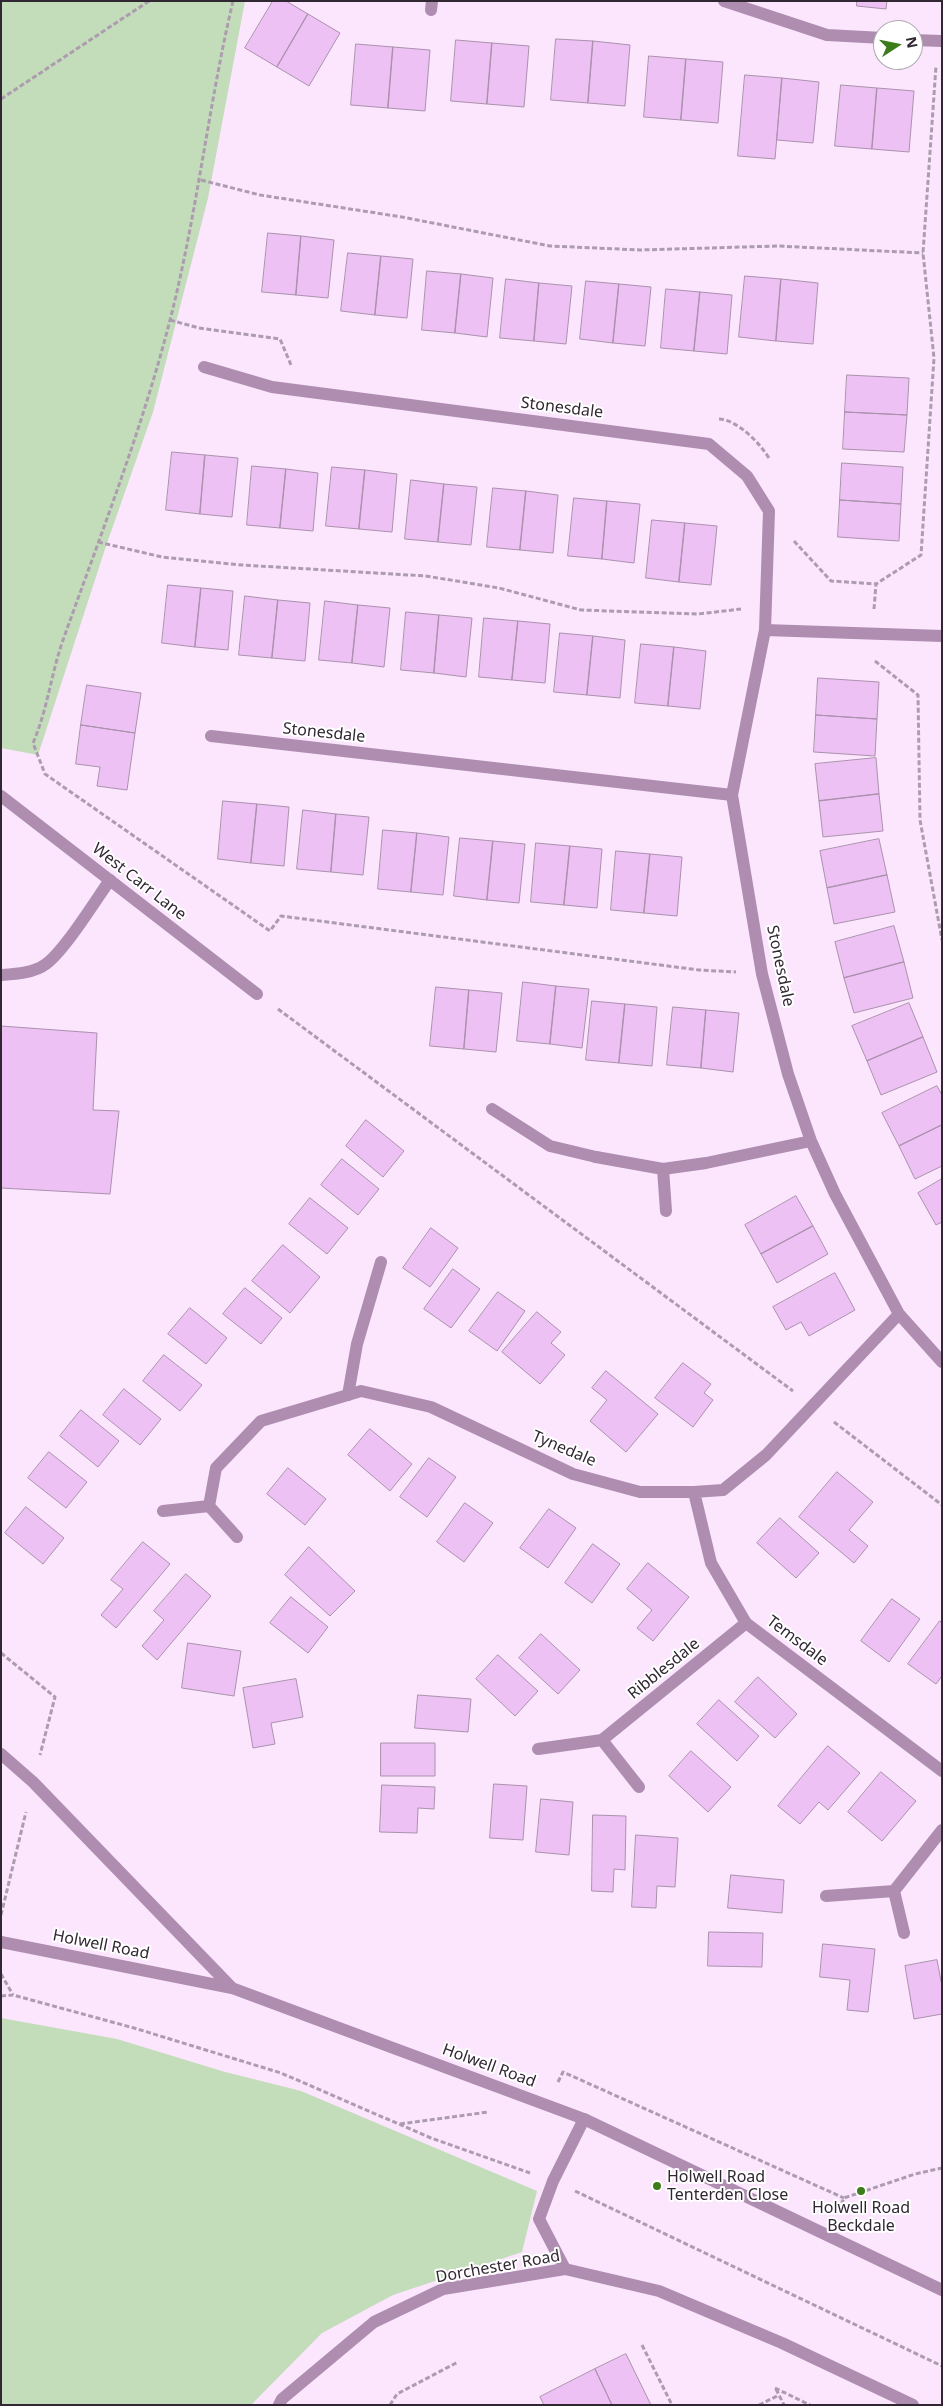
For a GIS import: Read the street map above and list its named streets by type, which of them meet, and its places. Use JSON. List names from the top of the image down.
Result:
{
  "streets": {
    "street": [
      "Stonesdale",
      "West Carr Lane",
      "Tynedale",
      "Temsdale",
      "Ribblesdale",
      "Holwell Road",
      "Dorchester Road"
    ]
  },
  "crossings": [
    ["Stonesdale", "Tynedale"],
    ["Tynedale", "Temsdale"],
    ["Temsdale", "Ribblesdale"]
  ],
  "places": ["Holwell Road Tenterden Close", "Holwell Road Beckdale"],
  "north": "right"
}
